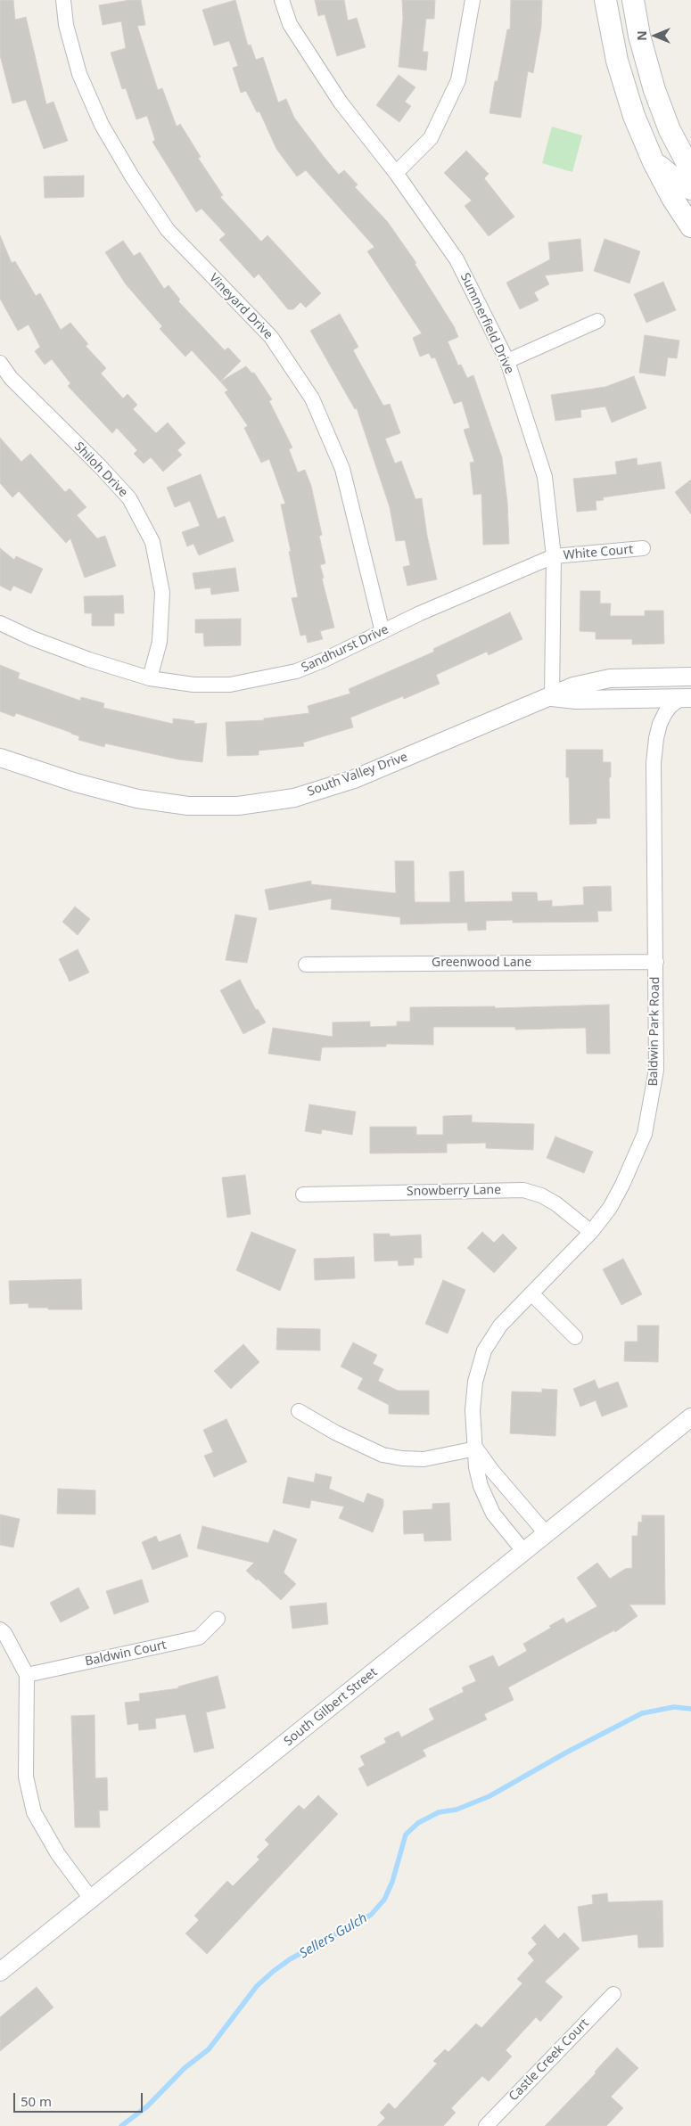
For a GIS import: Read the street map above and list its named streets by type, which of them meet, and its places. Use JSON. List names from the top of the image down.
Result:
{
  "streets": {
    "street": [
      "Vineyard Drive",
      "Summerfield Drive",
      "Shiloh Drive",
      "White Court",
      "Sandhurst Drive",
      "South Valley Drive",
      "Greenwood Lane",
      "Baldwin Park Road",
      "Snowberry Lane",
      "Baldwin Court",
      "South Gilbert Street",
      "Castle Creek Court"
    ]
  },
  "crossings": [
    ["Vineyard Drive", "Sandhurst Drive"],
    ["Summerfield Drive", "White Court"],
    ["Summerfield Drive", "Sandhurst Drive"],
    ["Summerfield Drive", "South Valley Drive"],
    ["Shiloh Drive", "Sandhurst Drive"],
    ["White Court", "Sandhurst Drive"],
    ["South Valley Drive", "Baldwin Park Road"],
    ["Greenwood Lane", "Baldwin Park Road"],
    ["Baldwin Park Road", "Snowberry Lane"],
    ["Baldwin Park Road", "South Gilbert Street"]
  ],
  "water": ["Sellers Gulch"],
  "scale_bar": "50 m",
  "north": "left"
}
